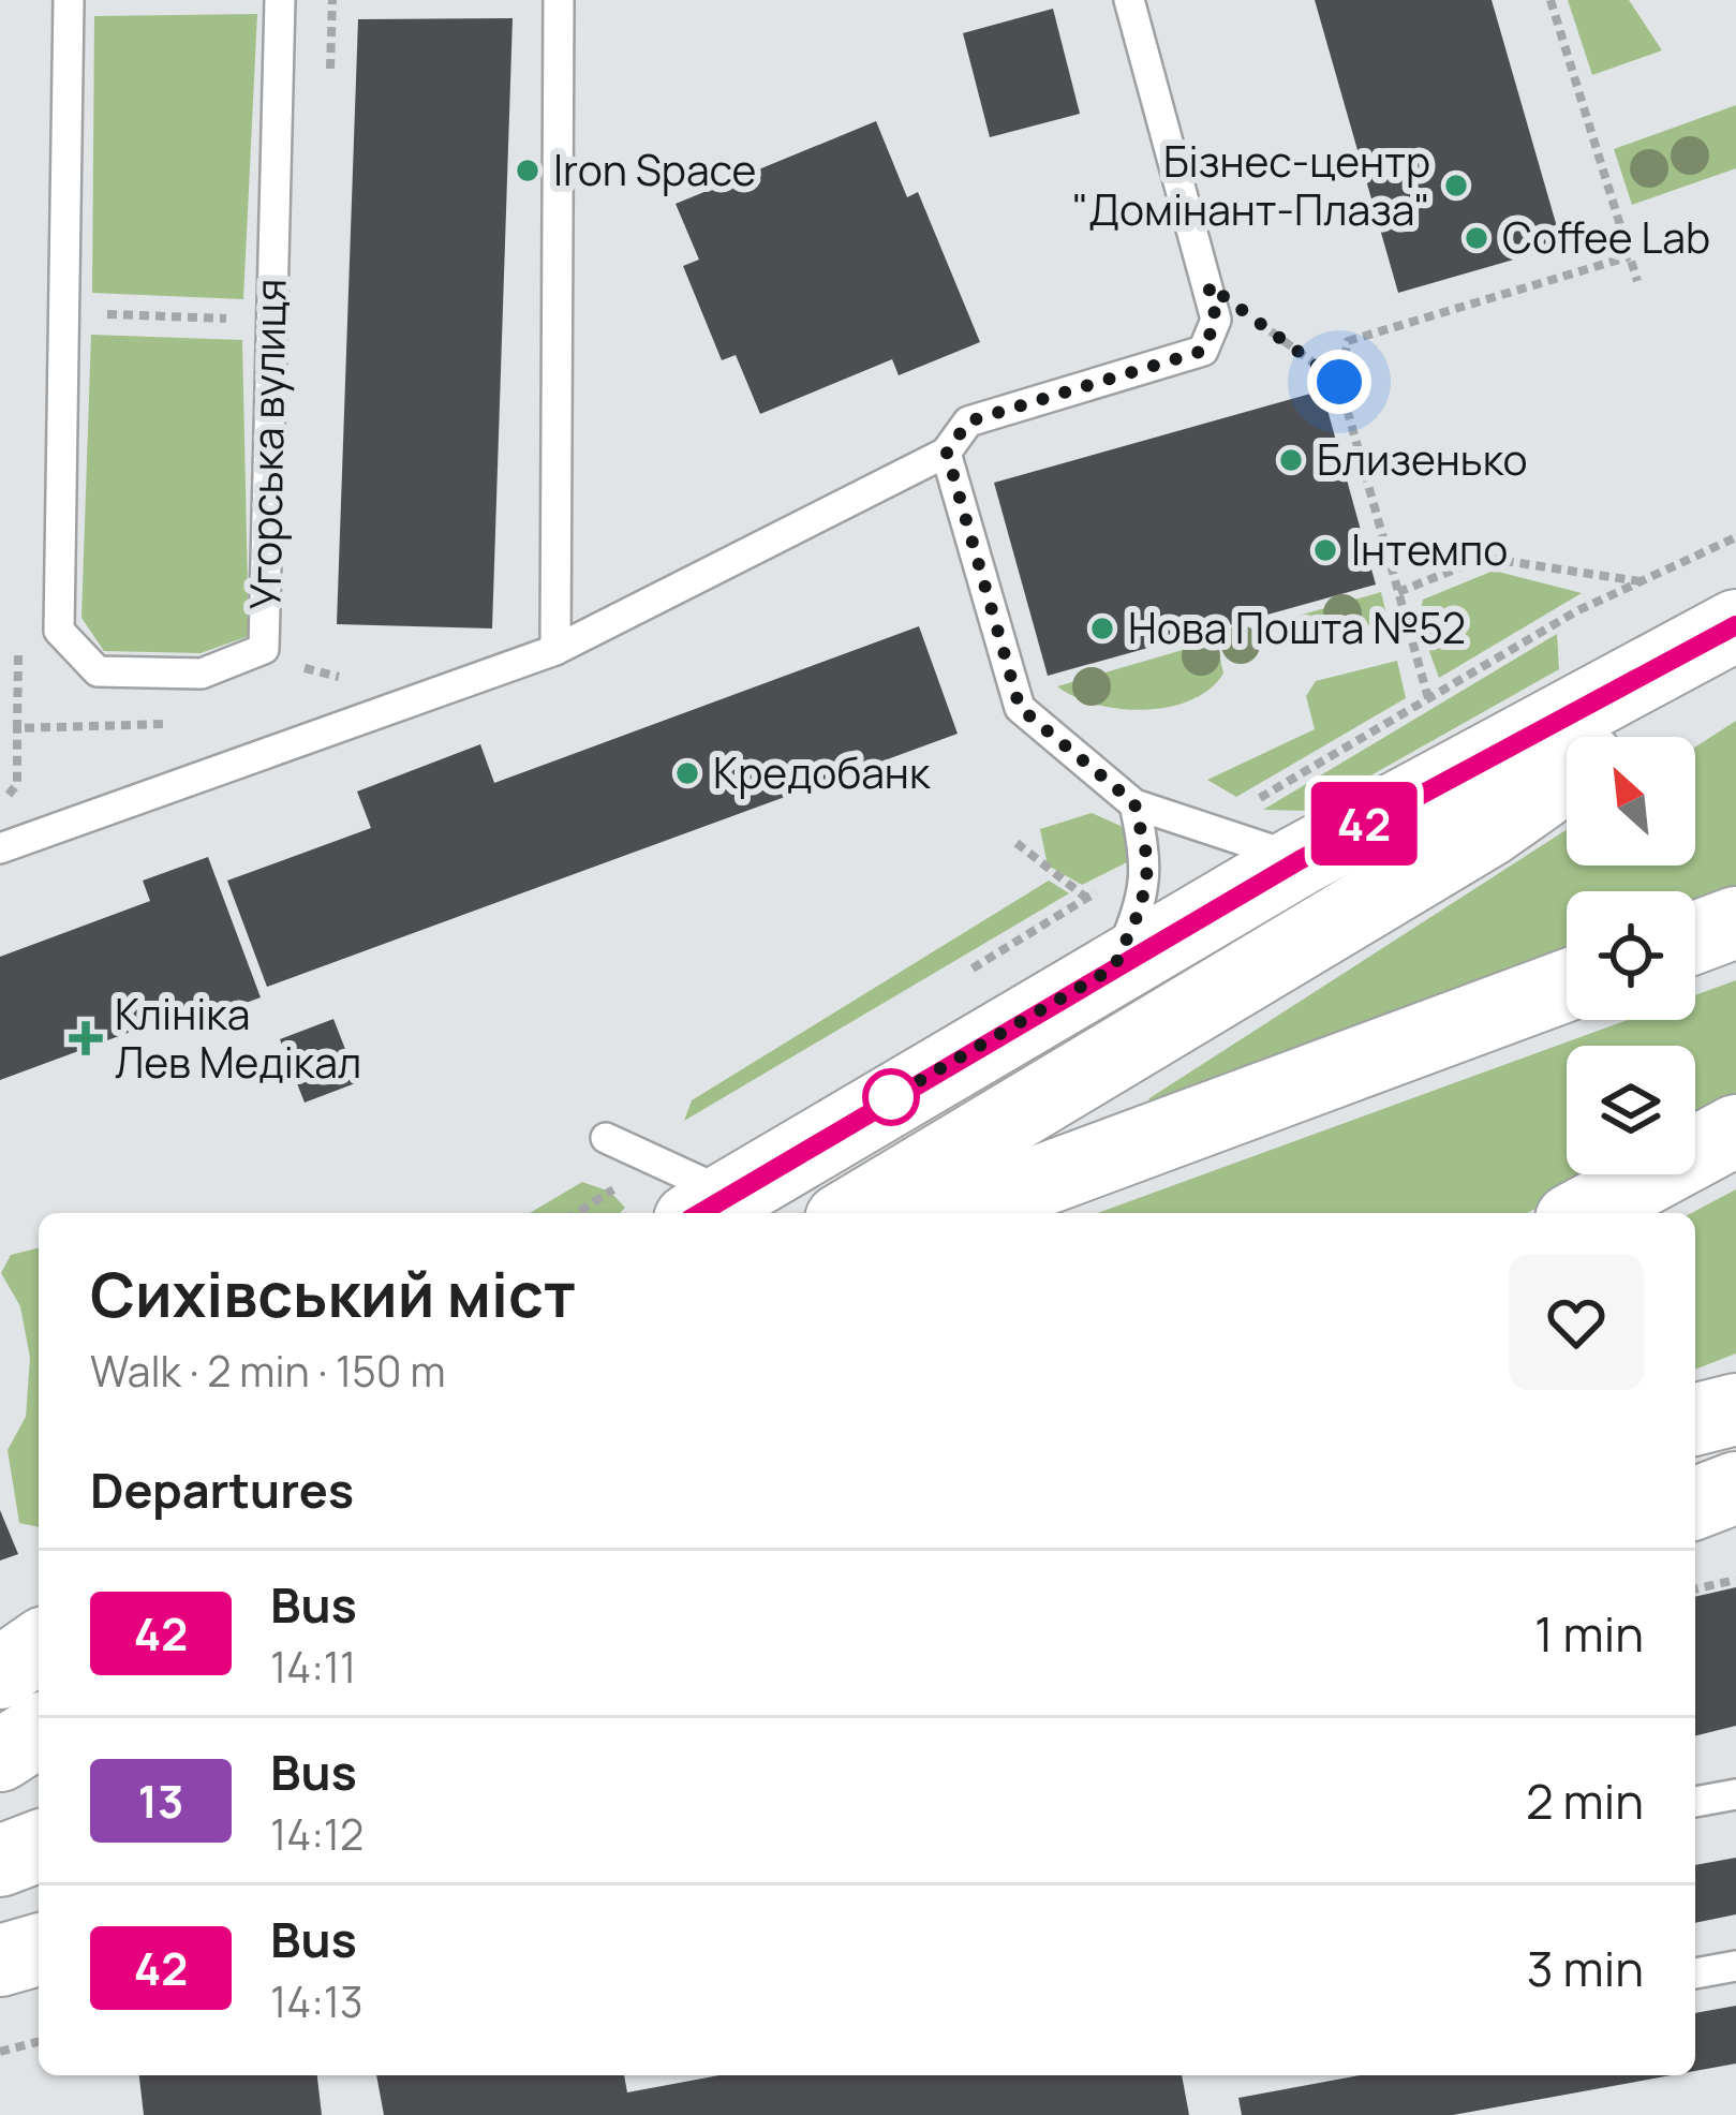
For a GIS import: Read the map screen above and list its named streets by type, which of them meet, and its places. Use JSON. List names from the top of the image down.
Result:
{
  "streets": {
    "lane": ["Угорська вулиця"]
  },
  "places": {
    "other": [
      "Iron Space",
      "Бізнес-центр \"Домінант-Плаза\"",
      "Coffee Lab",
      "Близенько",
      "Інтемпо",
      "Нова Пошта №52",
      "Кредобанк"
    ],
    "health": ["Клініка Лев Медікал"]
  },
  "lines": ["bus line 42"],
  "north": "top left",
  "page": {
    "on_map": "42",
    "heading": [
      ["Сихівський міст", "Walk · 2 min · 150 m"],
      "Departures"
    ],
    "list": [
      {
        "mark": "42",
        "name": "Bus",
        "note": "14:11",
        "value": "1 min"
      },
      {
        "mark": "13",
        "name": "Bus",
        "note": "14:12",
        "value": "2 min"
      },
      {
        "mark": "42",
        "name": "Bus",
        "note": "14:13",
        "value": "3 min"
      }
    ]
  }
}
